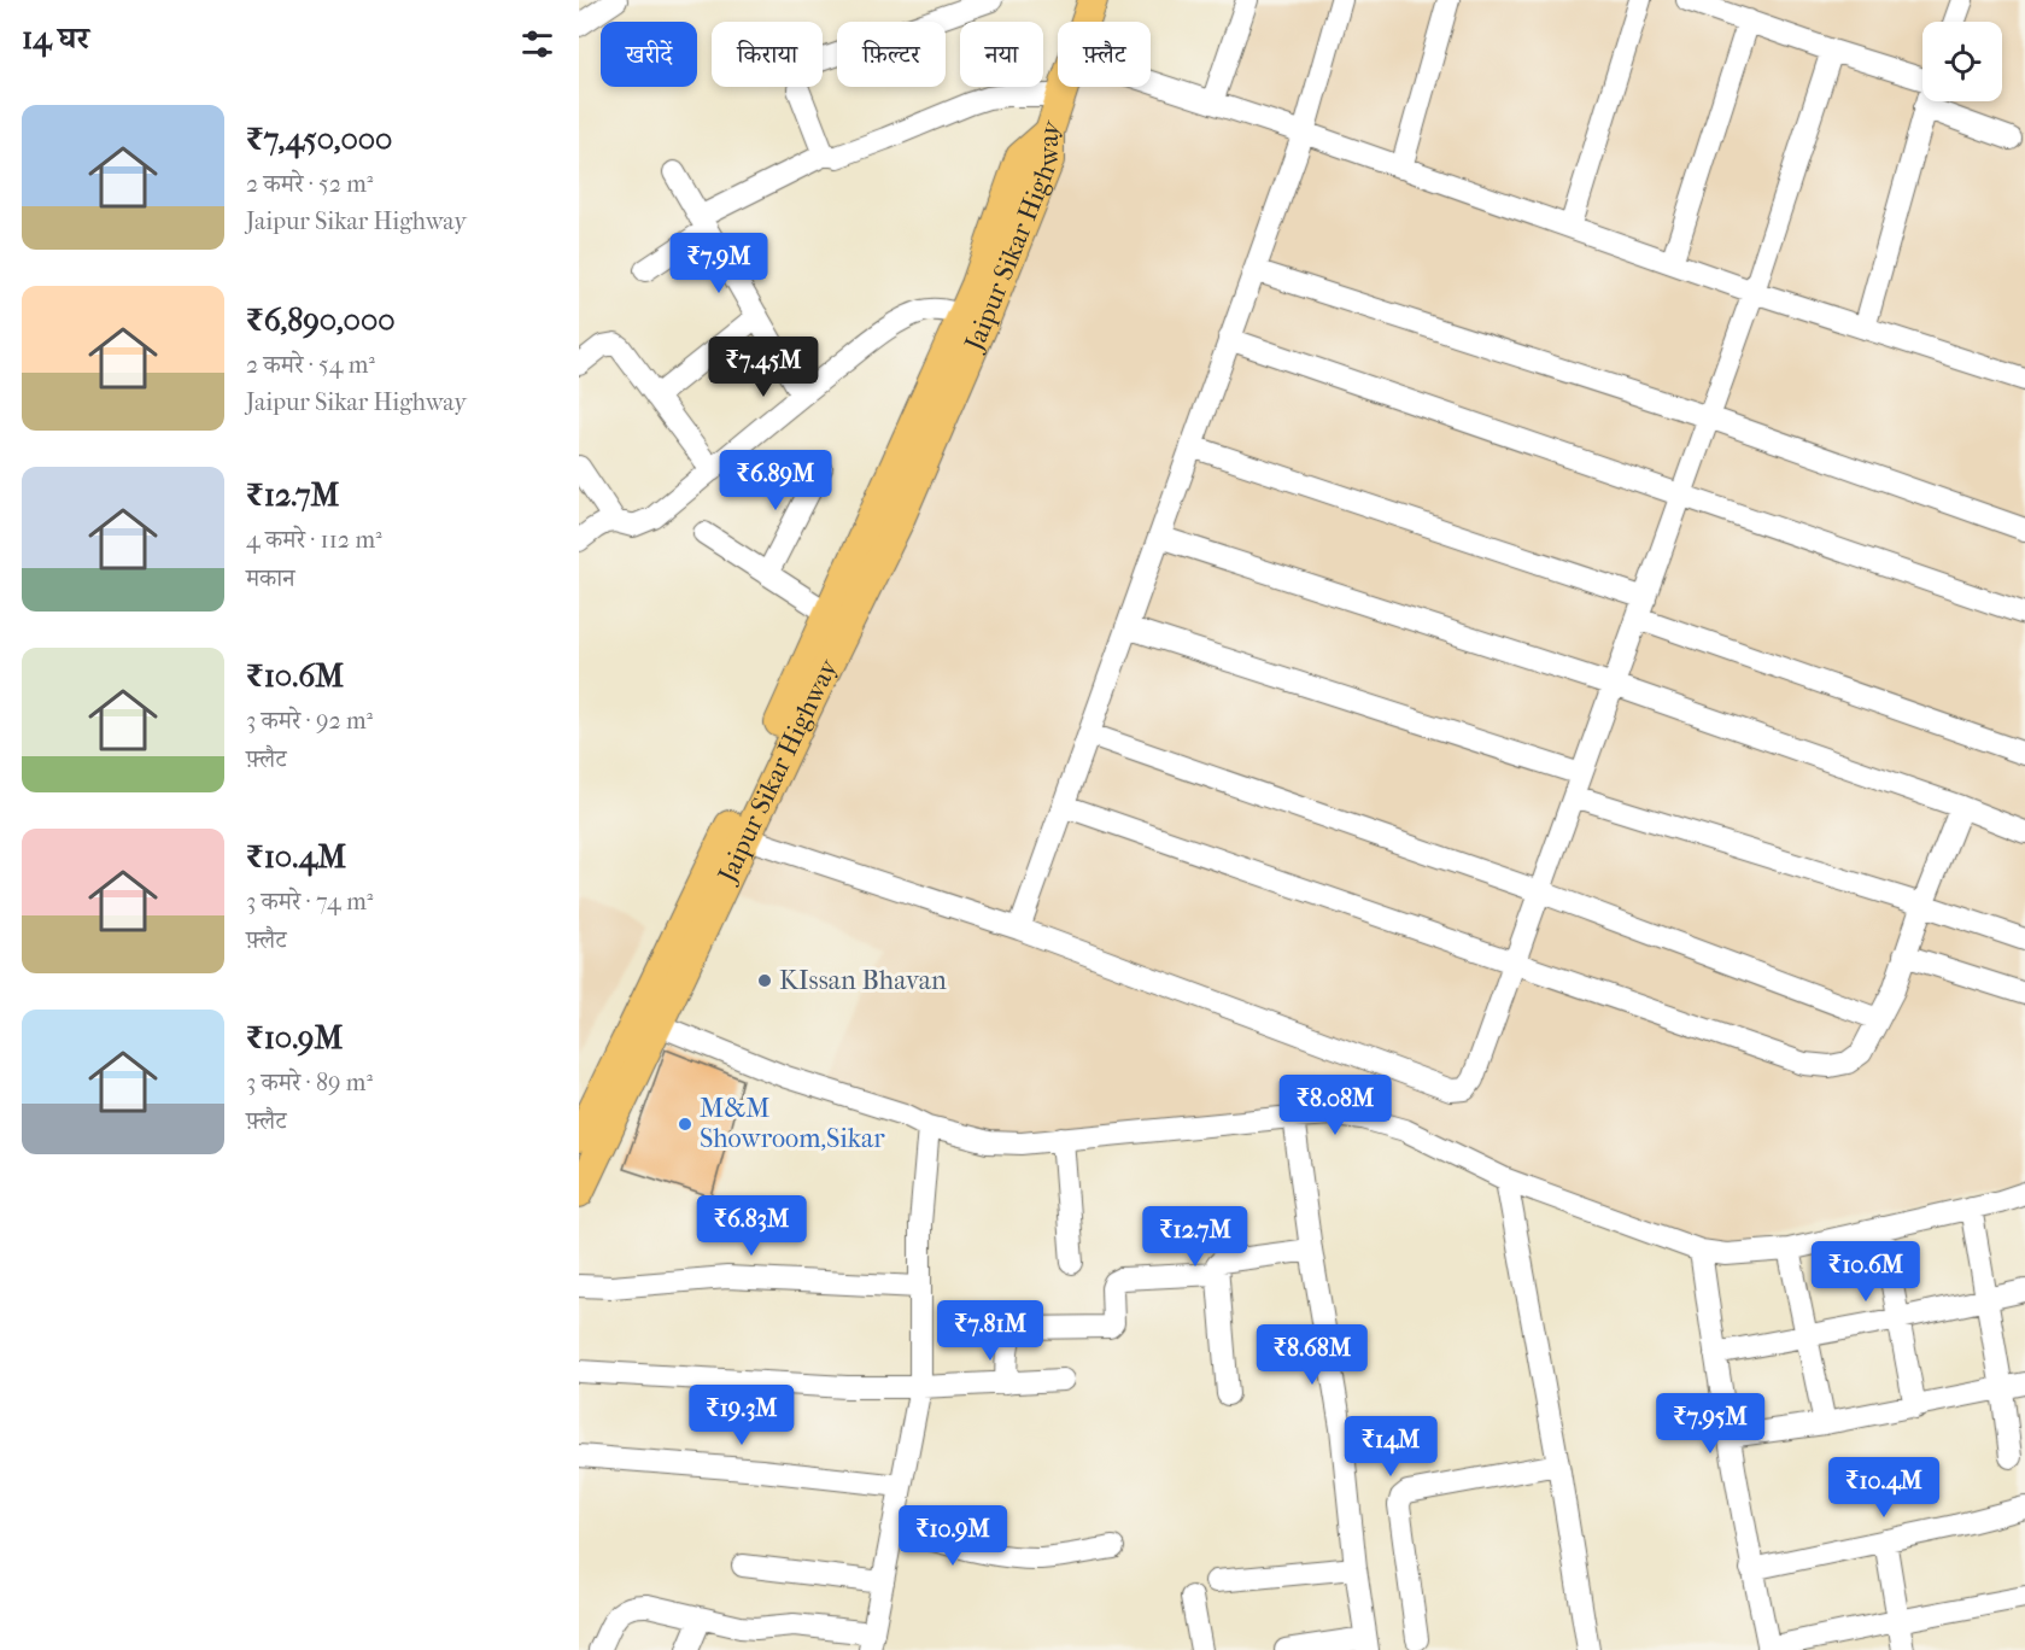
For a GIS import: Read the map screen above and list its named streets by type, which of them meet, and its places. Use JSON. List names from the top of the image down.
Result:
{
  "streets": {
    "main road": ["Jaipur Sikar Highway"]
  },
  "places": ["KIssan Bhavan", "M&M Showroom,Sikar"],
  "page": {
    "heading": "14 घर",
    "chip": [
      "खरीदें",
      "किराया",
      "फ़िल्टर",
      "नया",
      "फ़्लैट"
    ],
    "list": [
      {
        "name": "₹7,450,000",
        "note": "2 कमरे · 52 m² · Jaipur Sikar Highway"
      },
      {
        "name": "₹6,890,000",
        "note": "2 कमरे · 54 m² · Jaipur Sikar Highway"
      },
      {
        "name": "₹12.7M",
        "note": "4 कमरे · 112 m² · मकान"
      },
      {
        "name": "₹10.6M",
        "note": "3 कमरे · 92 m² · फ़्लैट"
      },
      {
        "name": "₹10.4M",
        "note": "3 कमरे · 74 m² · फ़्लैट"
      },
      {
        "name": "₹10.9M",
        "note": "3 कमरे · 89 m² · फ़्लैट"
      }
    ],
    "price": [
      "₹7.9M",
      "₹7.45M",
      "₹6.89M",
      "₹8.08M",
      "₹6.83M",
      "₹12.7M",
      "₹10.6M",
      "₹7.81M",
      "₹8.68M",
      "₹19.3M",
      "₹7.95M",
      "₹14M",
      "₹10.4M",
      "₹10.9M"
    ]
  }
}
